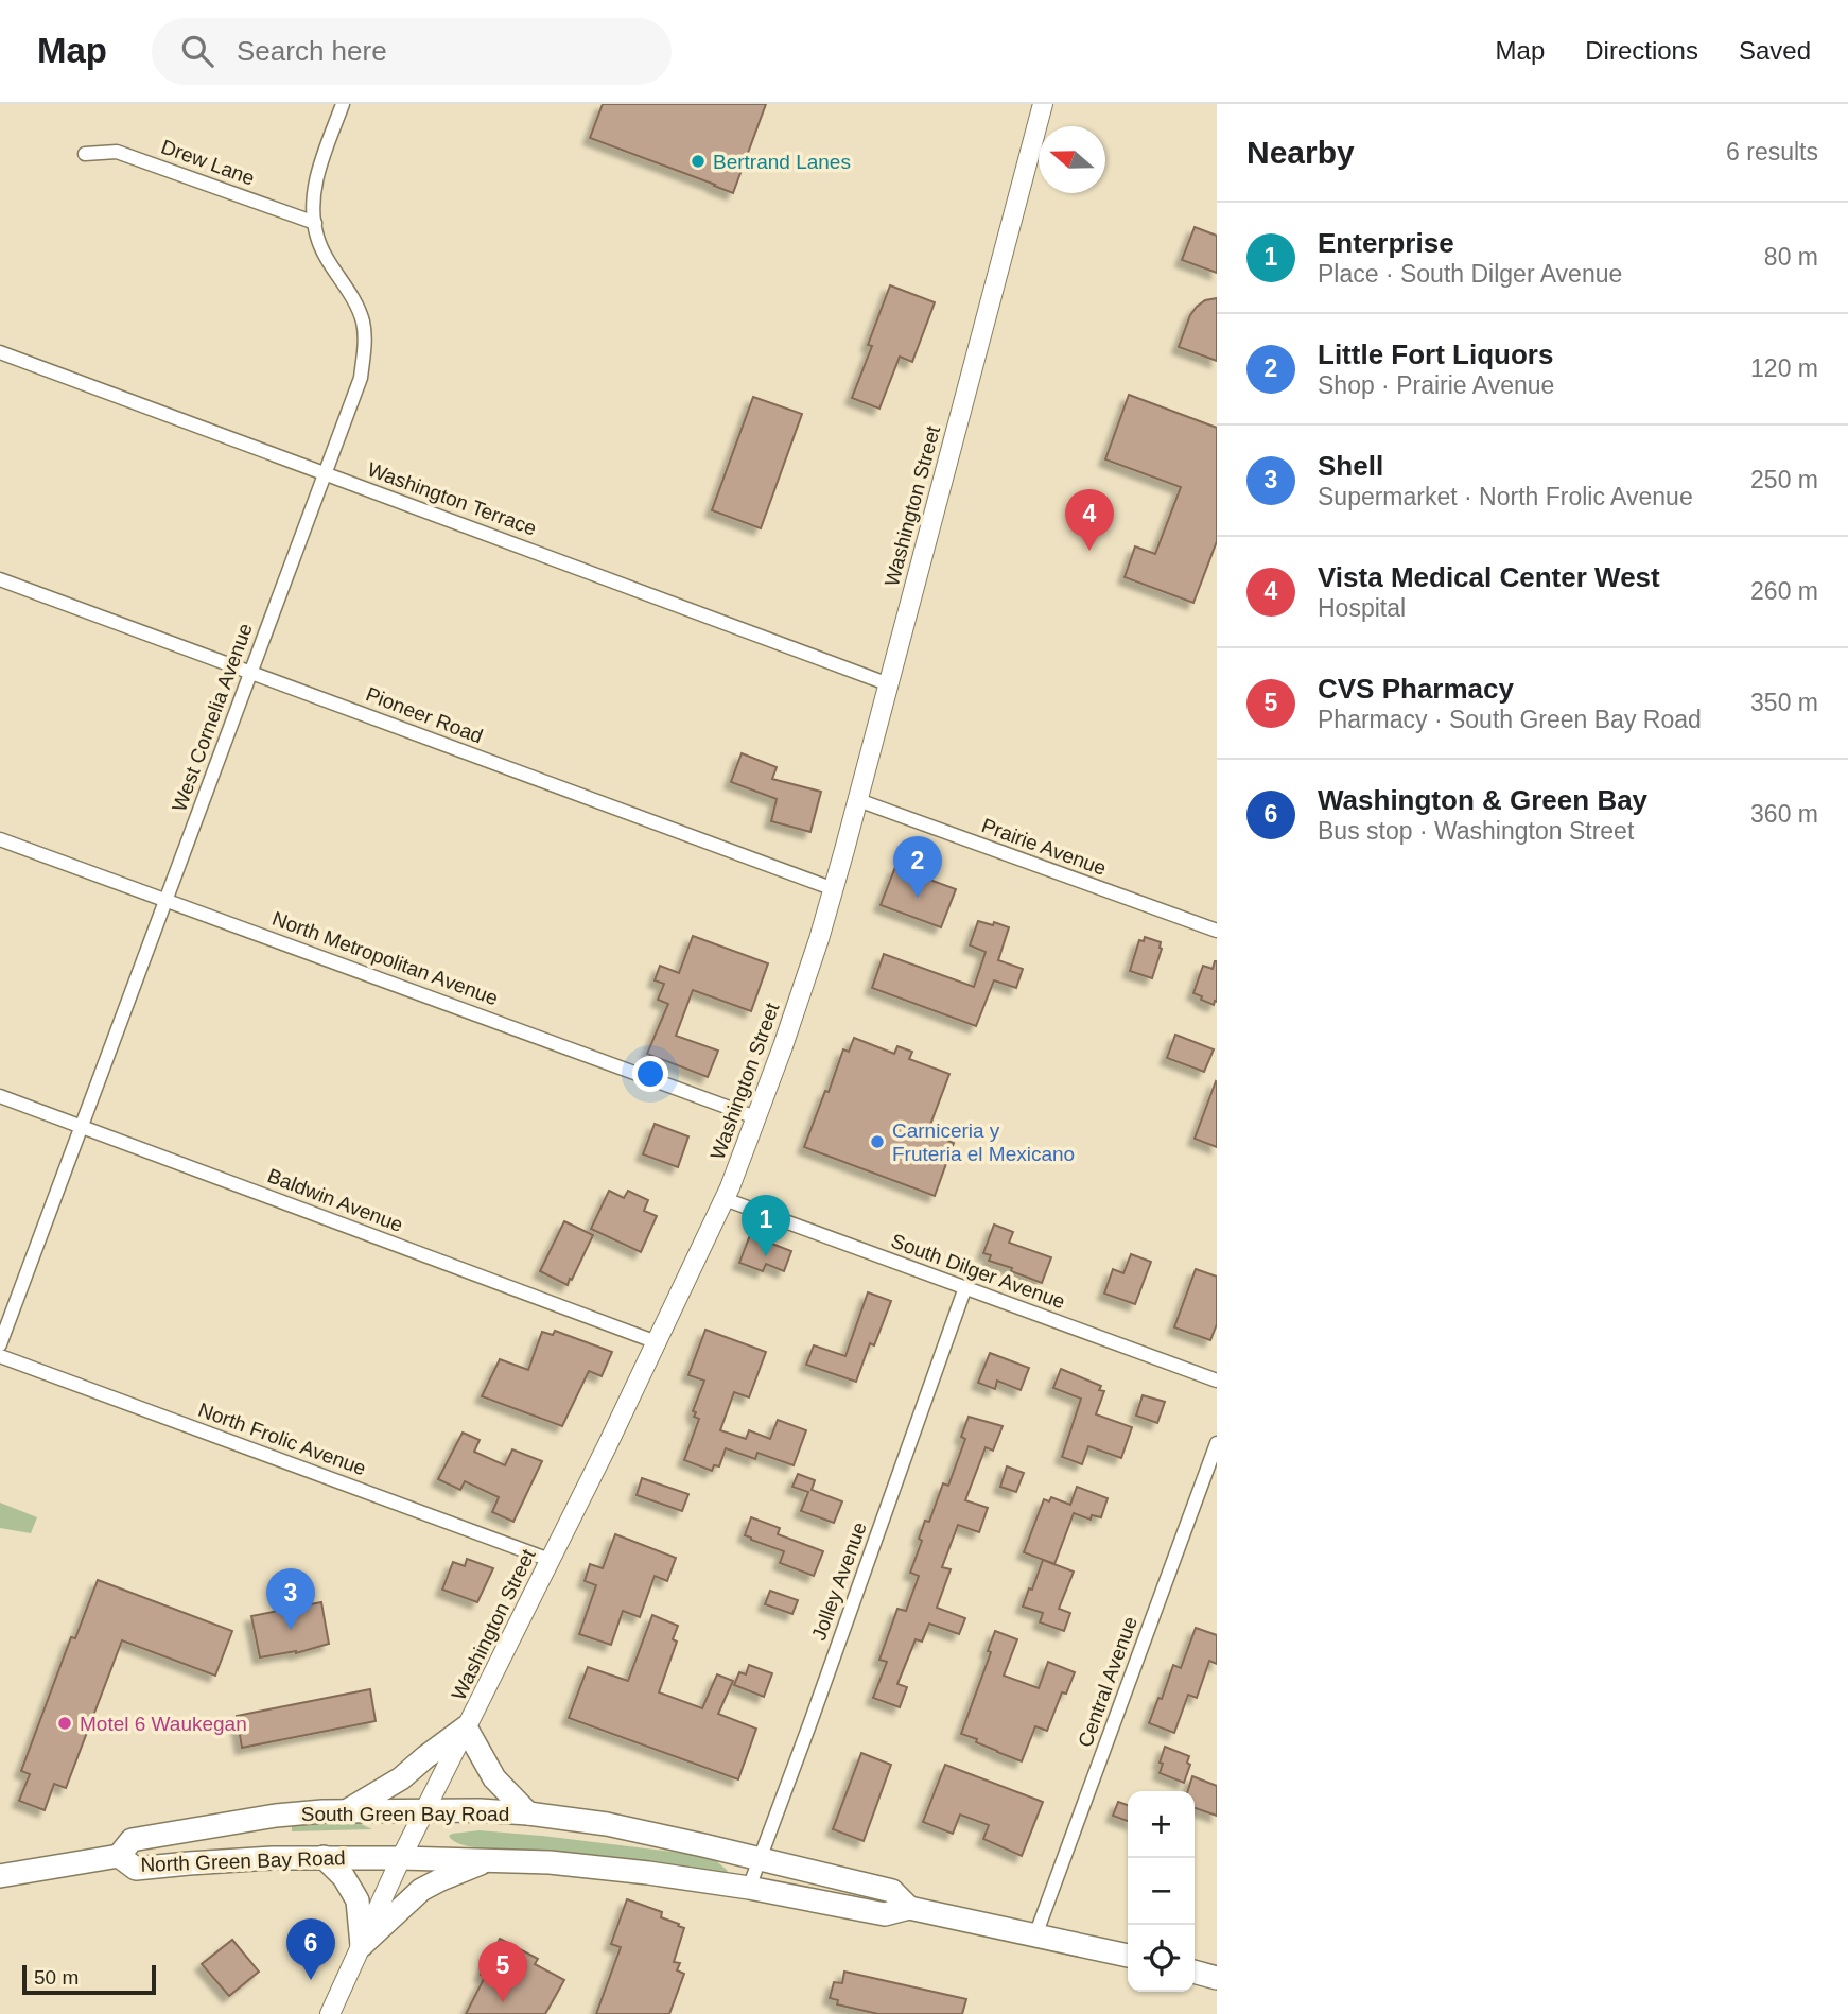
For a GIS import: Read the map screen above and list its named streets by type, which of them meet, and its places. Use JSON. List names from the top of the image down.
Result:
{
  "streets": {
    "main road": ["Washington Street", "South Green Bay Road", "North Green Bay Road"],
    "street": [
      "Drew Lane",
      "Washington Terrace",
      "Pioneer Road",
      "West Cornelia Avenue",
      "Prairie Avenue",
      "North Metropolitan Avenue",
      "Baldwin Avenue",
      "South Dilger Avenue",
      "North Frolic Avenue",
      "Jolley Avenue",
      "Central Avenue"
    ]
  },
  "crossings": [
    ["Drew Lane", "West Cornelia Avenue"],
    ["Washington Terrace", "Washington Street"],
    ["Washington Terrace", "West Cornelia Avenue"],
    ["Washington Street", "Pioneer Road"],
    ["Washington Street", "Prairie Avenue"],
    ["Washington Street", "North Metropolitan Avenue"],
    ["Washington Street", "Baldwin Avenue"],
    ["Washington Street", "South Dilger Avenue"],
    ["Washington Street", "North Frolic Avenue"],
    ["Washington Street", "South Green Bay Road"],
    ["Washington Street", "North Green Bay Road"],
    ["Pioneer Road", "West Cornelia Avenue"],
    ["West Cornelia Avenue", "North Metropolitan Avenue"],
    ["West Cornelia Avenue", "Baldwin Avenue"],
    ["South Dilger Avenue", "Jolley Avenue"],
    ["Jolley Avenue", "South Green Bay Road"],
    ["Central Avenue", "South Green Bay Road"],
    ["South Green Bay Road", "North Green Bay Road"]
  ],
  "places": ["Bertrand Lanes", "Carniceria y Fruteria el Mexicano", "Motel 6 Waukegan"],
  "scale_bar": "50 m",
  "north": "left",
  "page": {
    "header": "Map",
    "search": "Search here",
    "nav": ["Map", "Directions", "Saved"],
    "heading": ["Nearby", "6 results"],
    "list": [
      {
        "mark": "1",
        "name": "Enterprise",
        "note": "Place · South Dilger Avenue",
        "value": "80 m"
      },
      {
        "mark": "2",
        "name": "Little Fort Liquors",
        "note": "Shop · Prairie Avenue",
        "value": "120 m"
      },
      {
        "mark": "3",
        "name": "Shell",
        "note": "Supermarket · North Frolic Avenue",
        "value": "250 m"
      },
      {
        "mark": "4",
        "name": "Vista Medical Center West",
        "note": "Hospital",
        "value": "260 m"
      },
      {
        "mark": "5",
        "name": "CVS Pharmacy",
        "note": "Pharmacy · South Green Bay Road",
        "value": "350 m"
      },
      {
        "mark": "6",
        "name": "Washington & Green Bay",
        "note": "Bus stop · Washington Street",
        "value": "360 m"
      }
    ],
    "pins": [
      "4",
      "2",
      "1",
      "3",
      "6",
      "5"
    ],
    "map_buttons": ["+", "−"],
    "scale": "50 m"
  }
}
